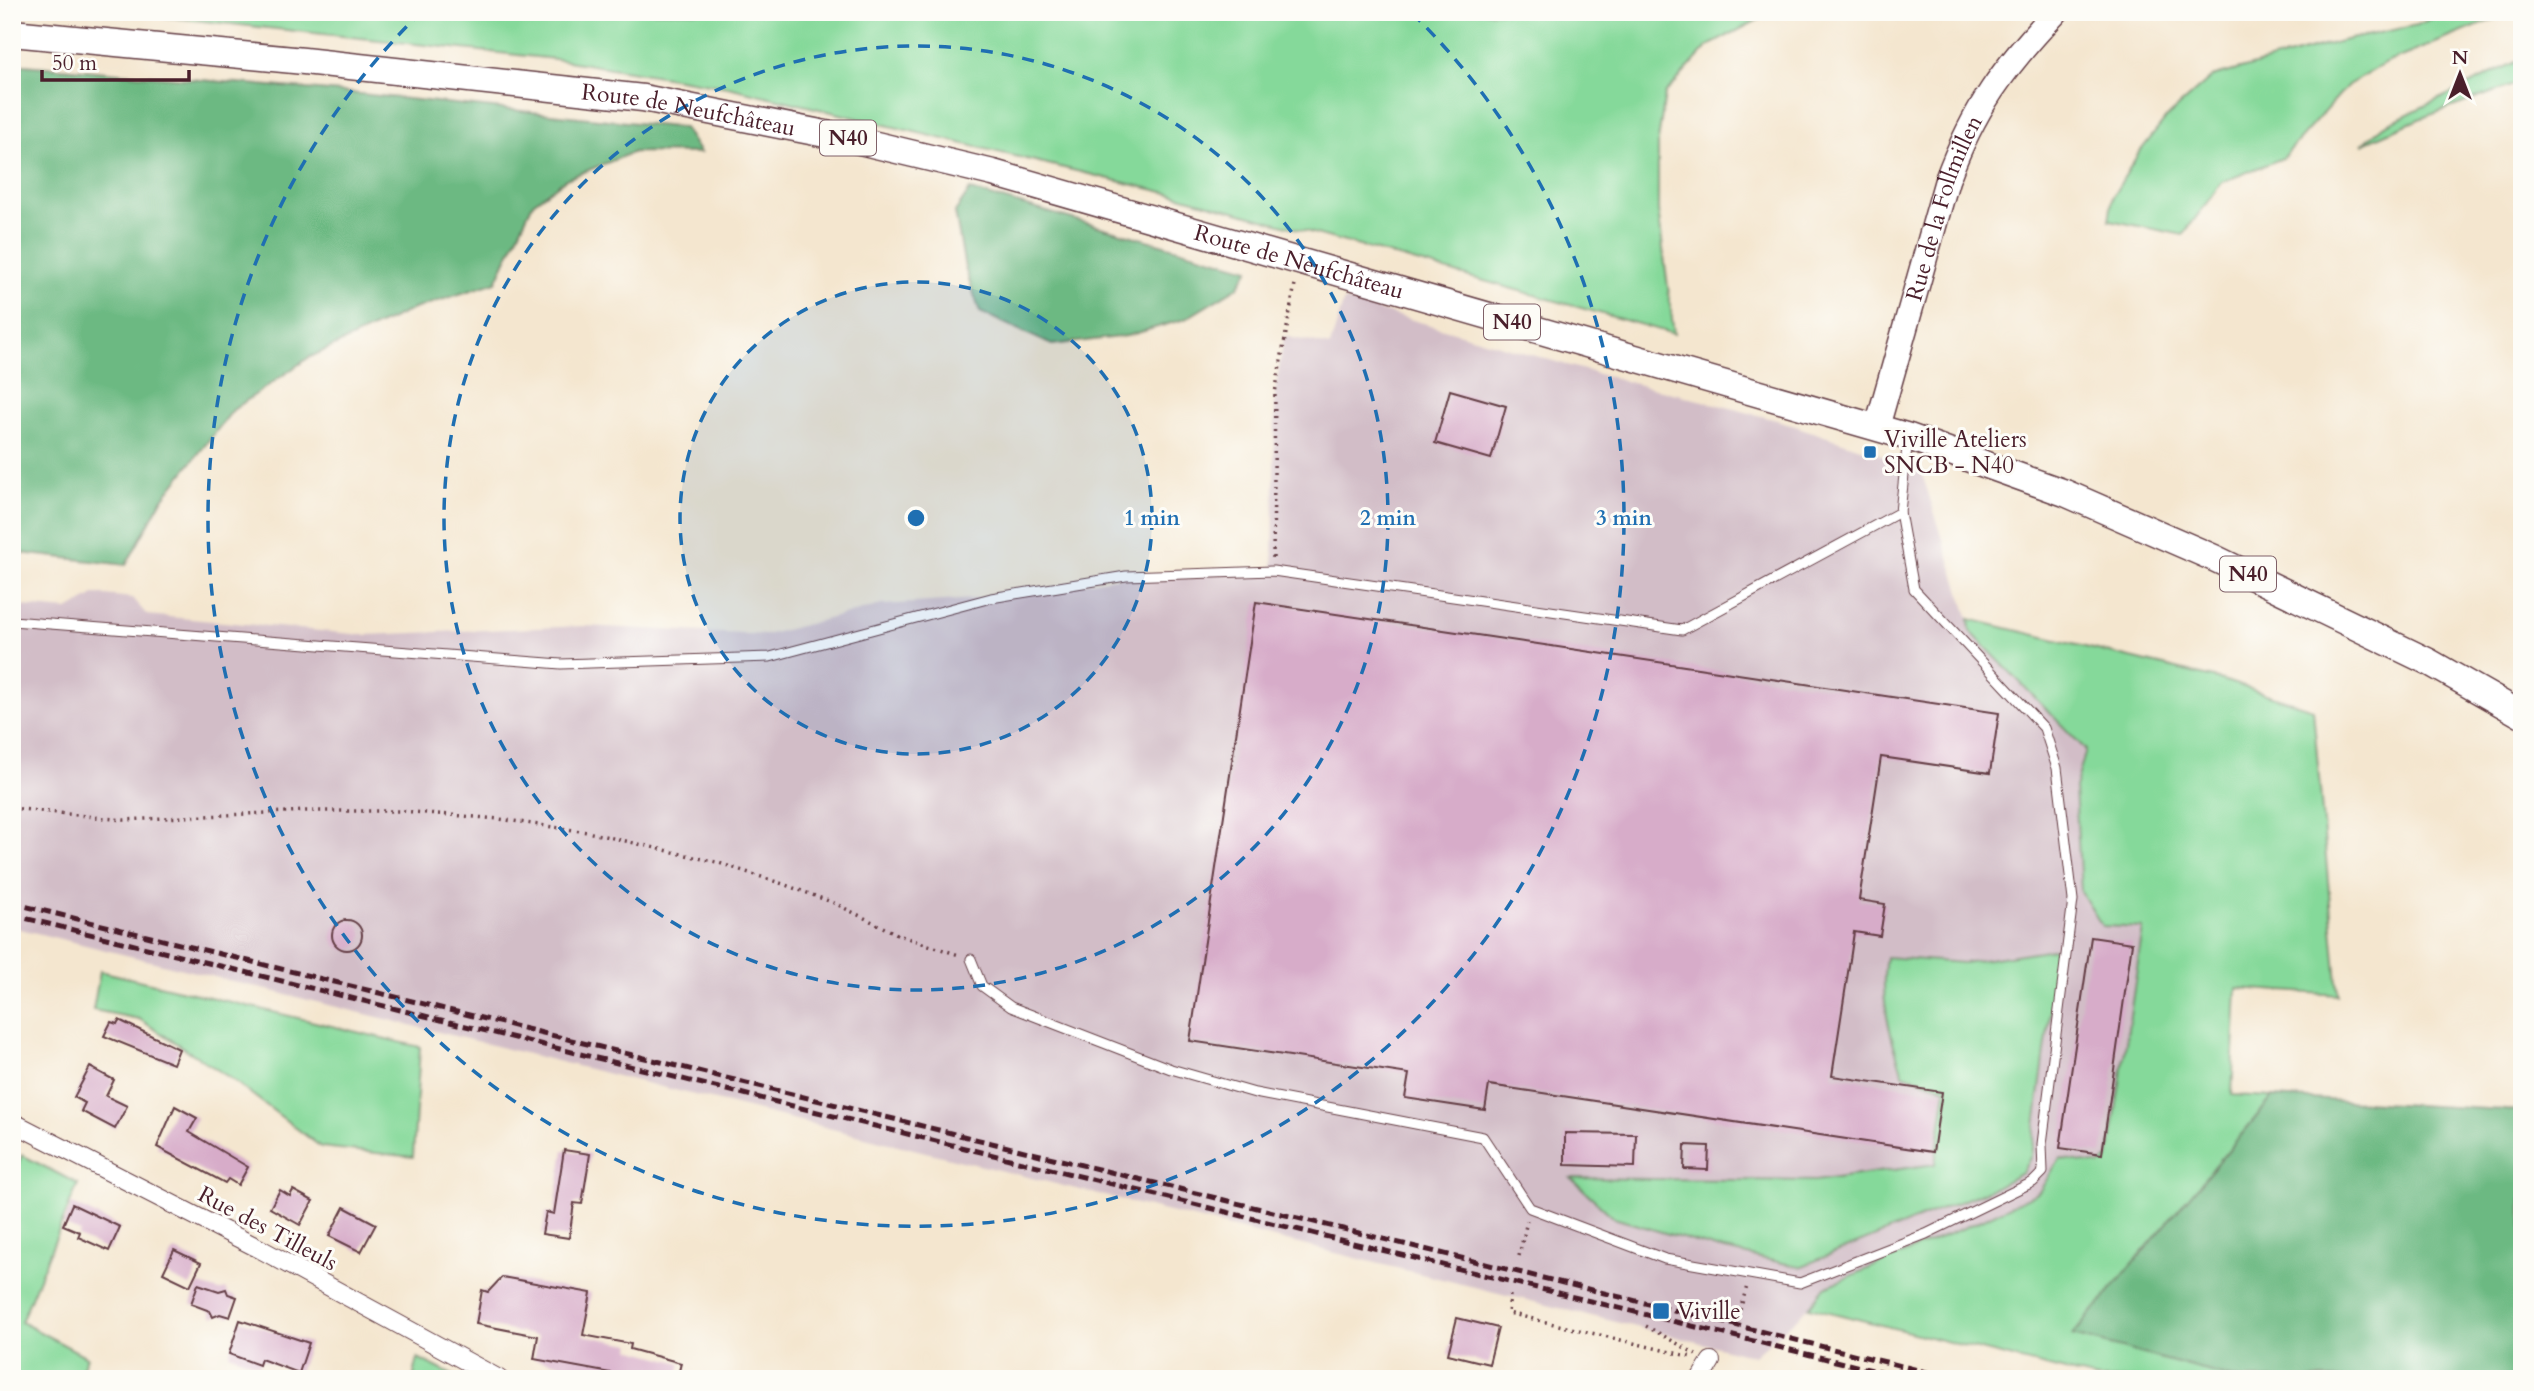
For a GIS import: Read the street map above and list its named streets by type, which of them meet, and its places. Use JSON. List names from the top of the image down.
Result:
{
  "streets": {
    "main road": ["Route de Neufchâteau", "N40"],
    "street": ["Rue de la Follmillen", "Rue des Tilleuls"]
  },
  "crossings": [
    ["Route de Neufchâteau", "Rue de la Follmillen"]
  ],
  "places": {
    "transit": ["Viville Ateliers SNCB - N40", "Viville"]
  },
  "scale_bar": "50 m",
  "north": "top",
  "rings": ["1 min", "2 min", "3 min"]
}
